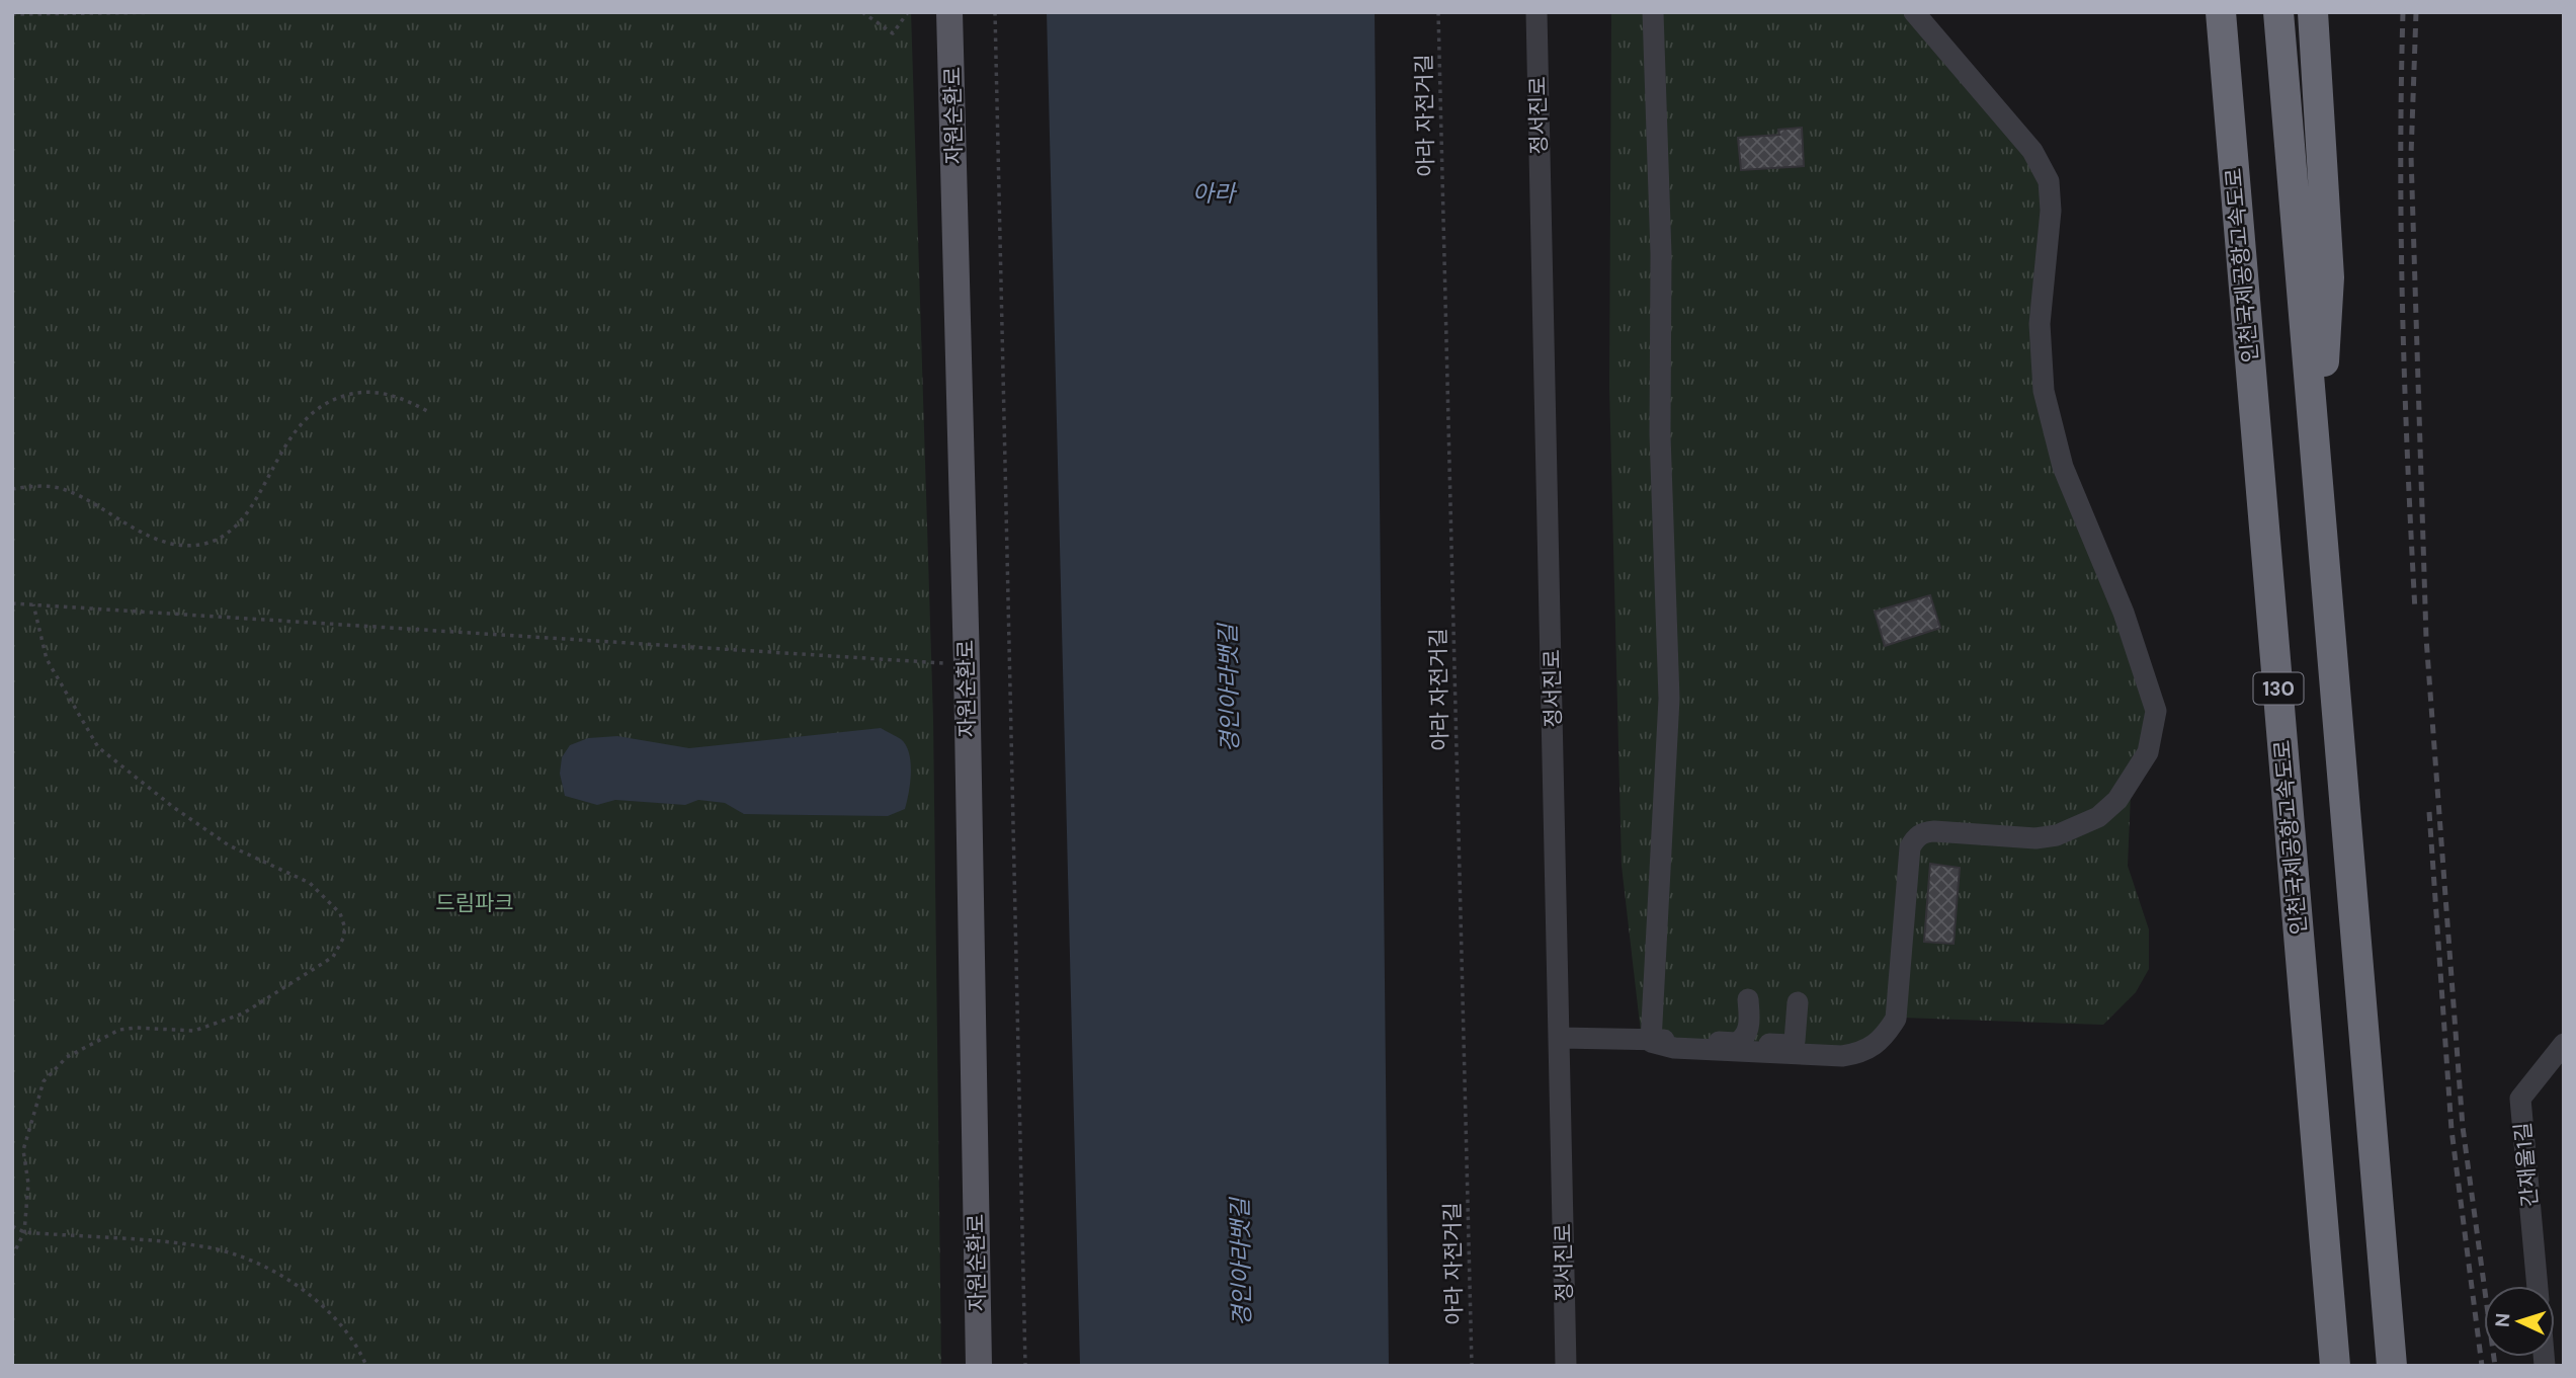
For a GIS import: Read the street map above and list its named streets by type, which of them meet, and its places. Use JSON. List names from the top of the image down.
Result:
{
  "streets": {
    "highway": ["인천국제공항고속도로", "130"],
    "main road": ["자원순환로"],
    "street": ["정서진로", "간재울1길"],
    "path": ["아라 자전거길"]
  },
  "water": ["아라", "경인아라뱃길"],
  "parks": ["드림파크"],
  "north": "left"
}
